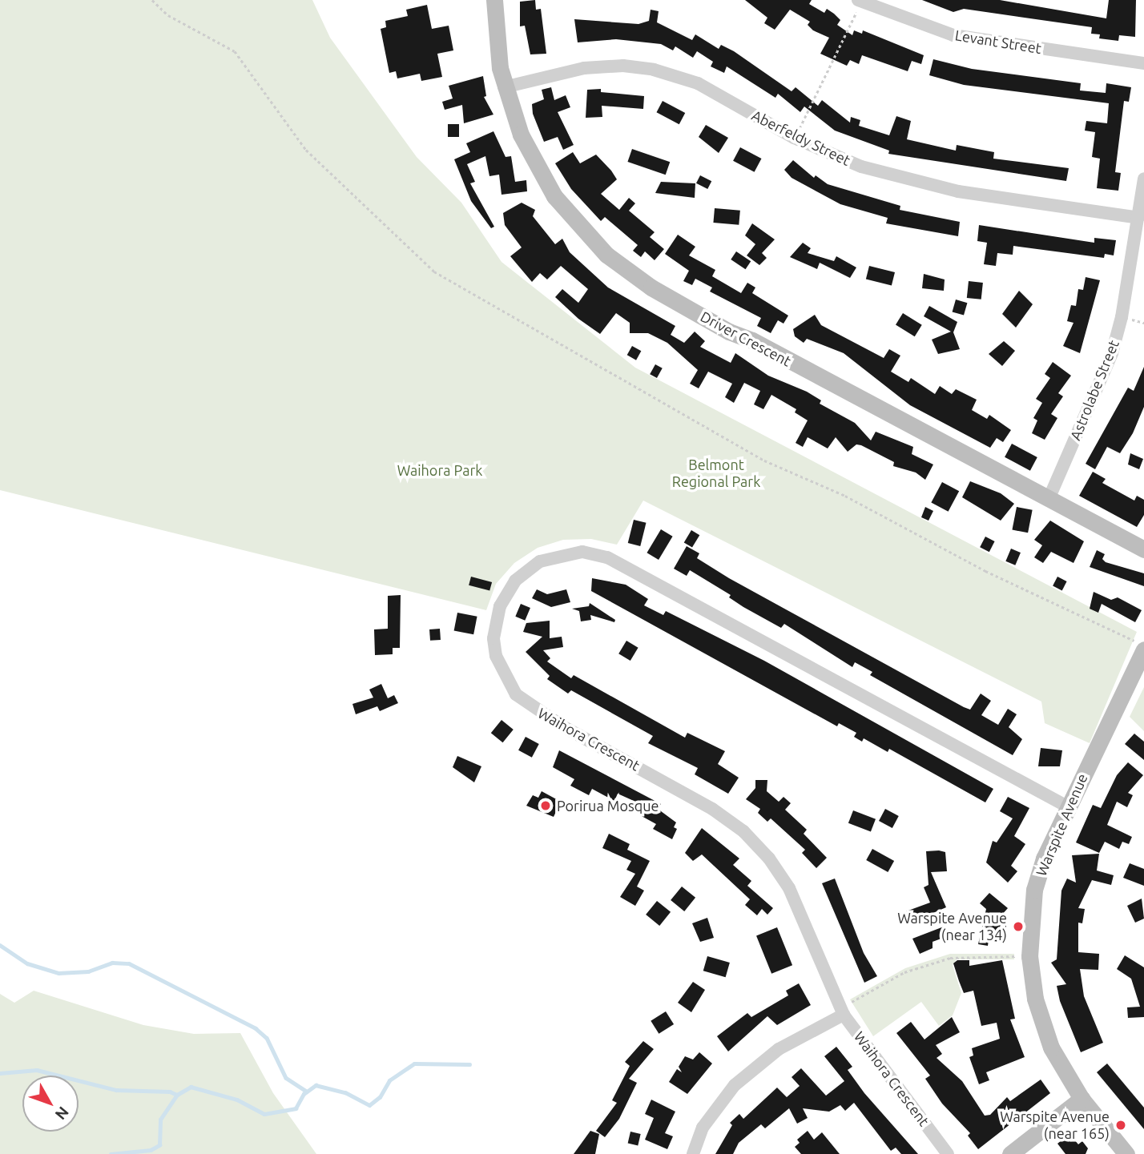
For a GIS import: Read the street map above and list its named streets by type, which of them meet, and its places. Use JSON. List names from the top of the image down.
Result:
{
  "streets": {
    "street": [
      "Levant Street",
      "Aberfeldy Street",
      "Driver Crescent",
      "Astrolabe Street",
      "Waihora Crescent",
      "Warspite Avenue"
    ]
  },
  "crossings": [
    ["Aberfeldy Street", "Driver Crescent"],
    ["Aberfeldy Street", "Astrolabe Street"],
    ["Driver Crescent", "Astrolabe Street"],
    ["Waihora Crescent", "Warspite Avenue"]
  ],
  "parks": ["Belmont Regional Park", "Waihora Park"],
  "places": ["Porirua Mosque", "Warspite Avenue (near 134)", "Warspite Avenue (near 165)"],
  "north": "bottom right"
}
